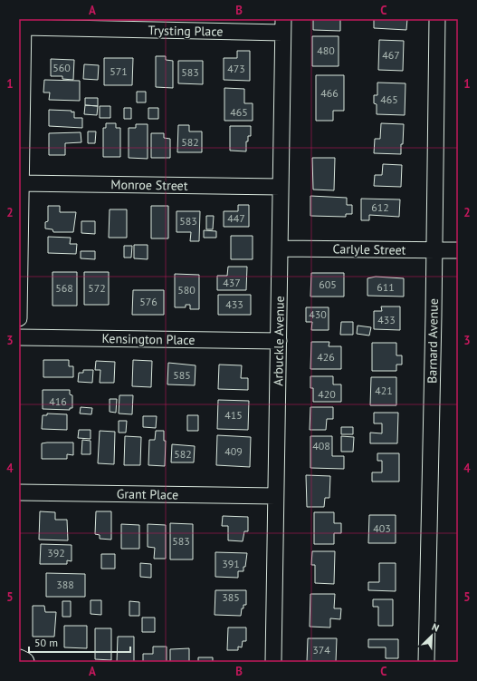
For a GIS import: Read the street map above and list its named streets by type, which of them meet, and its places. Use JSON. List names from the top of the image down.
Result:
{
  "streets": {
    "street": [
      "Trysting Place",
      "Monroe Street",
      "Carlyle Street",
      "Kensington Place",
      "Arbuckle Avenue",
      "Barnard Avenue",
      "Grant Place"
    ]
  },
  "crossings": [
    ["Trysting Place", "Arbuckle Avenue"],
    ["Monroe Street", "Arbuckle Avenue"],
    ["Carlyle Street", "Arbuckle Avenue"],
    ["Carlyle Street", "Barnard Avenue"],
    ["Kensington Place", "Arbuckle Avenue"],
    ["Arbuckle Avenue", "Grant Place"]
  ],
  "house_numbers": [
    "480",
    "467",
    "560",
    "473",
    "571",
    "583",
    "466",
    "465",
    "465",
    "582",
    "612",
    "447",
    "583",
    "437",
    "605",
    "611",
    "568",
    "572",
    "580",
    "576",
    "433",
    "430",
    "433",
    "426",
    "585",
    "421",
    "420",
    "416",
    "415",
    "408",
    "409",
    "582",
    "403",
    "583",
    "392",
    "391",
    "388",
    "385",
    "374"
  ],
  "scale_bar": "50 m",
  "north": "top right",
  "grid": {
    "columns": ["A", "B", "C"],
    "rows": [
      "1",
      "2",
      "3",
      "4",
      "5"
    ]
  }
}
